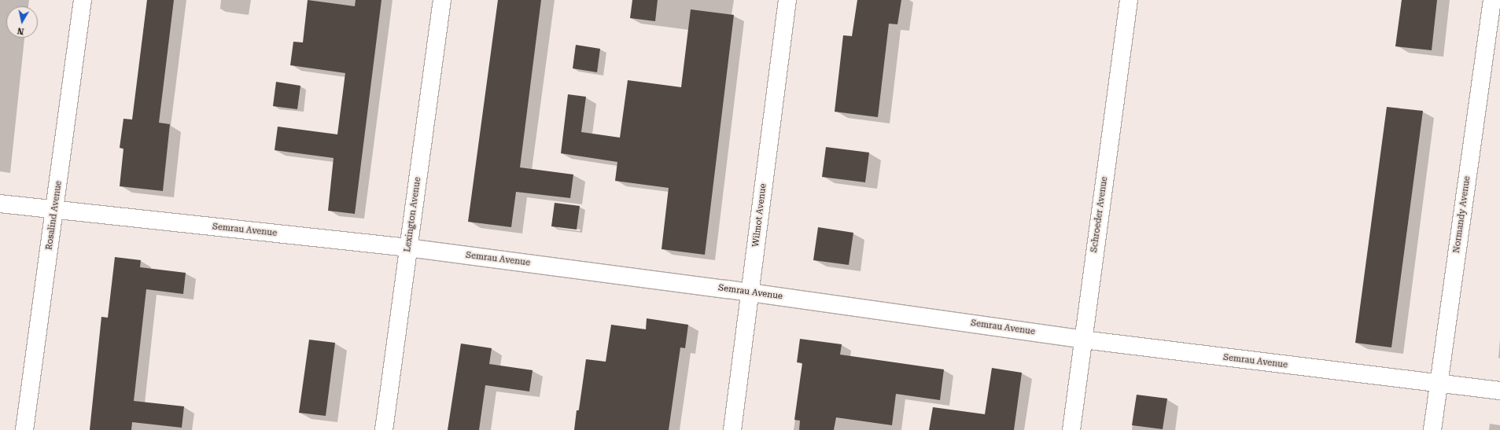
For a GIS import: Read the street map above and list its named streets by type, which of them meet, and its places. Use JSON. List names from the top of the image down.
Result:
{
  "streets": {
    "street": [
      "Lexington Avenue",
      "Schroeder Avenue",
      "Normandy Avenue",
      "Rosalind Avenue",
      "Wilmot Avenue",
      "Semrau Avenue"
    ]
  },
  "crossings": [
    ["Lexington Avenue", "Semrau Avenue"],
    ["Schroeder Avenue", "Semrau Avenue"],
    ["Normandy Avenue", "Semrau Avenue"],
    ["Rosalind Avenue", "Semrau Avenue"],
    ["Wilmot Avenue", "Semrau Avenue"]
  ],
  "north": "bottom"
}
